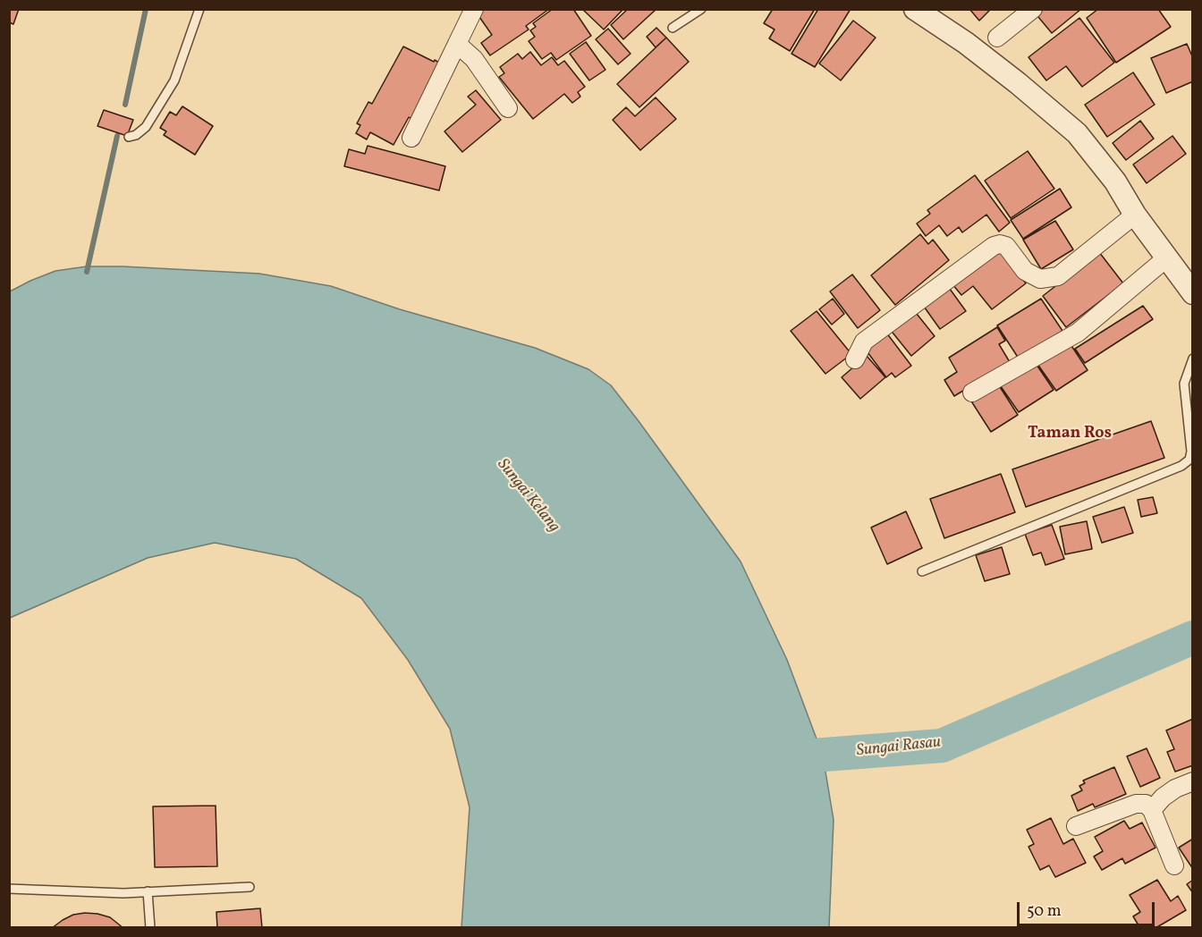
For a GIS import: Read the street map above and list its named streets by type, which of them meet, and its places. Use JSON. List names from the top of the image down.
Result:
{
  "districts": ["Taman Ros"],
  "water": ["Sungai Kelang", "Sungai Rasau"],
  "scale_bar": "50 m"
}
